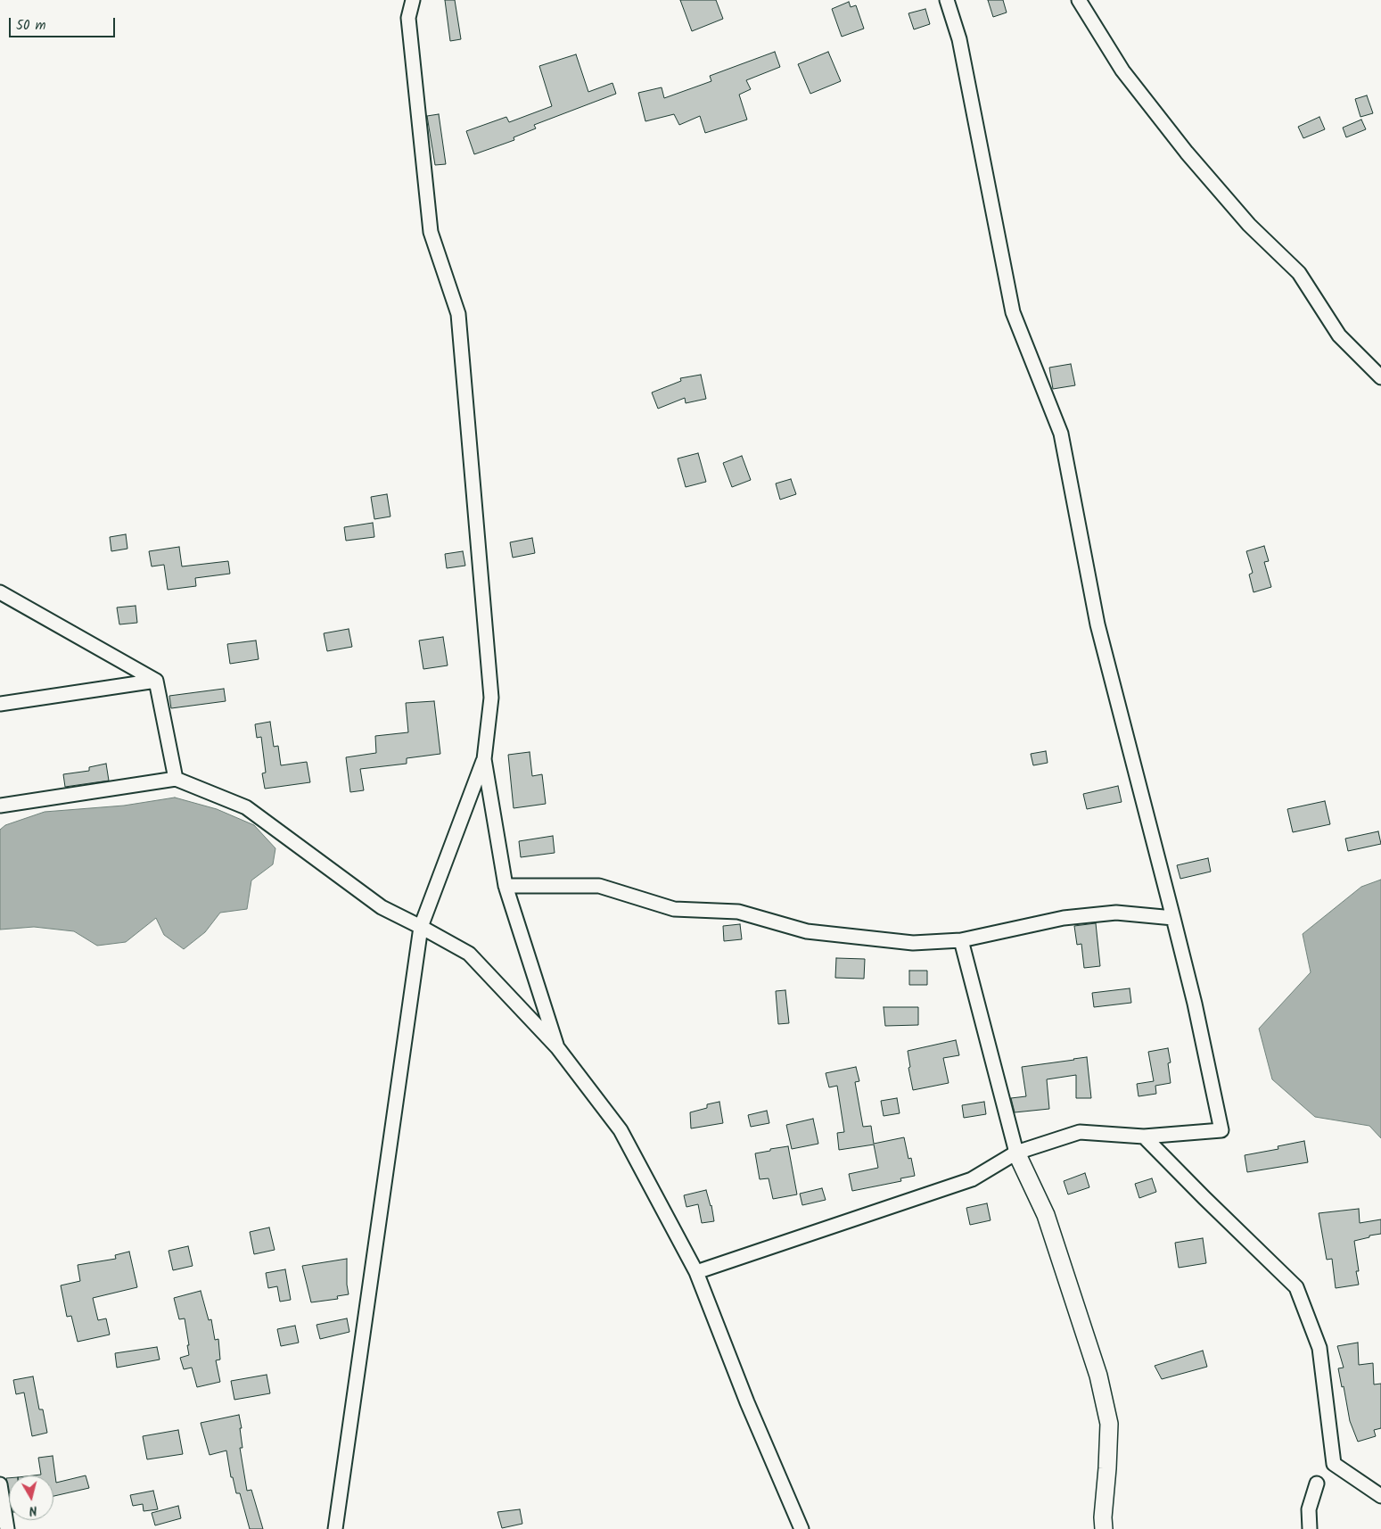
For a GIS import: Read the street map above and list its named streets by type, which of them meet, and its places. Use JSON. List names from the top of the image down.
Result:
{
  "scale_bar": "50 m",
  "north": "bottom"
}
